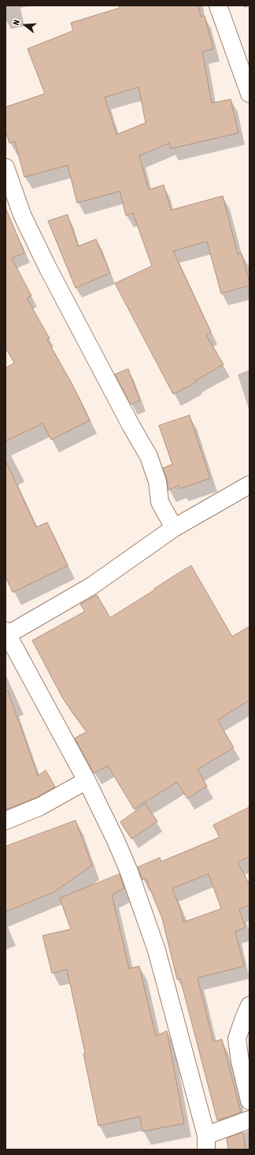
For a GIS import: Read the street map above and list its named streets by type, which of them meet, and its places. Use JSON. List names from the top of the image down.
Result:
{
  "north": "left"
}
